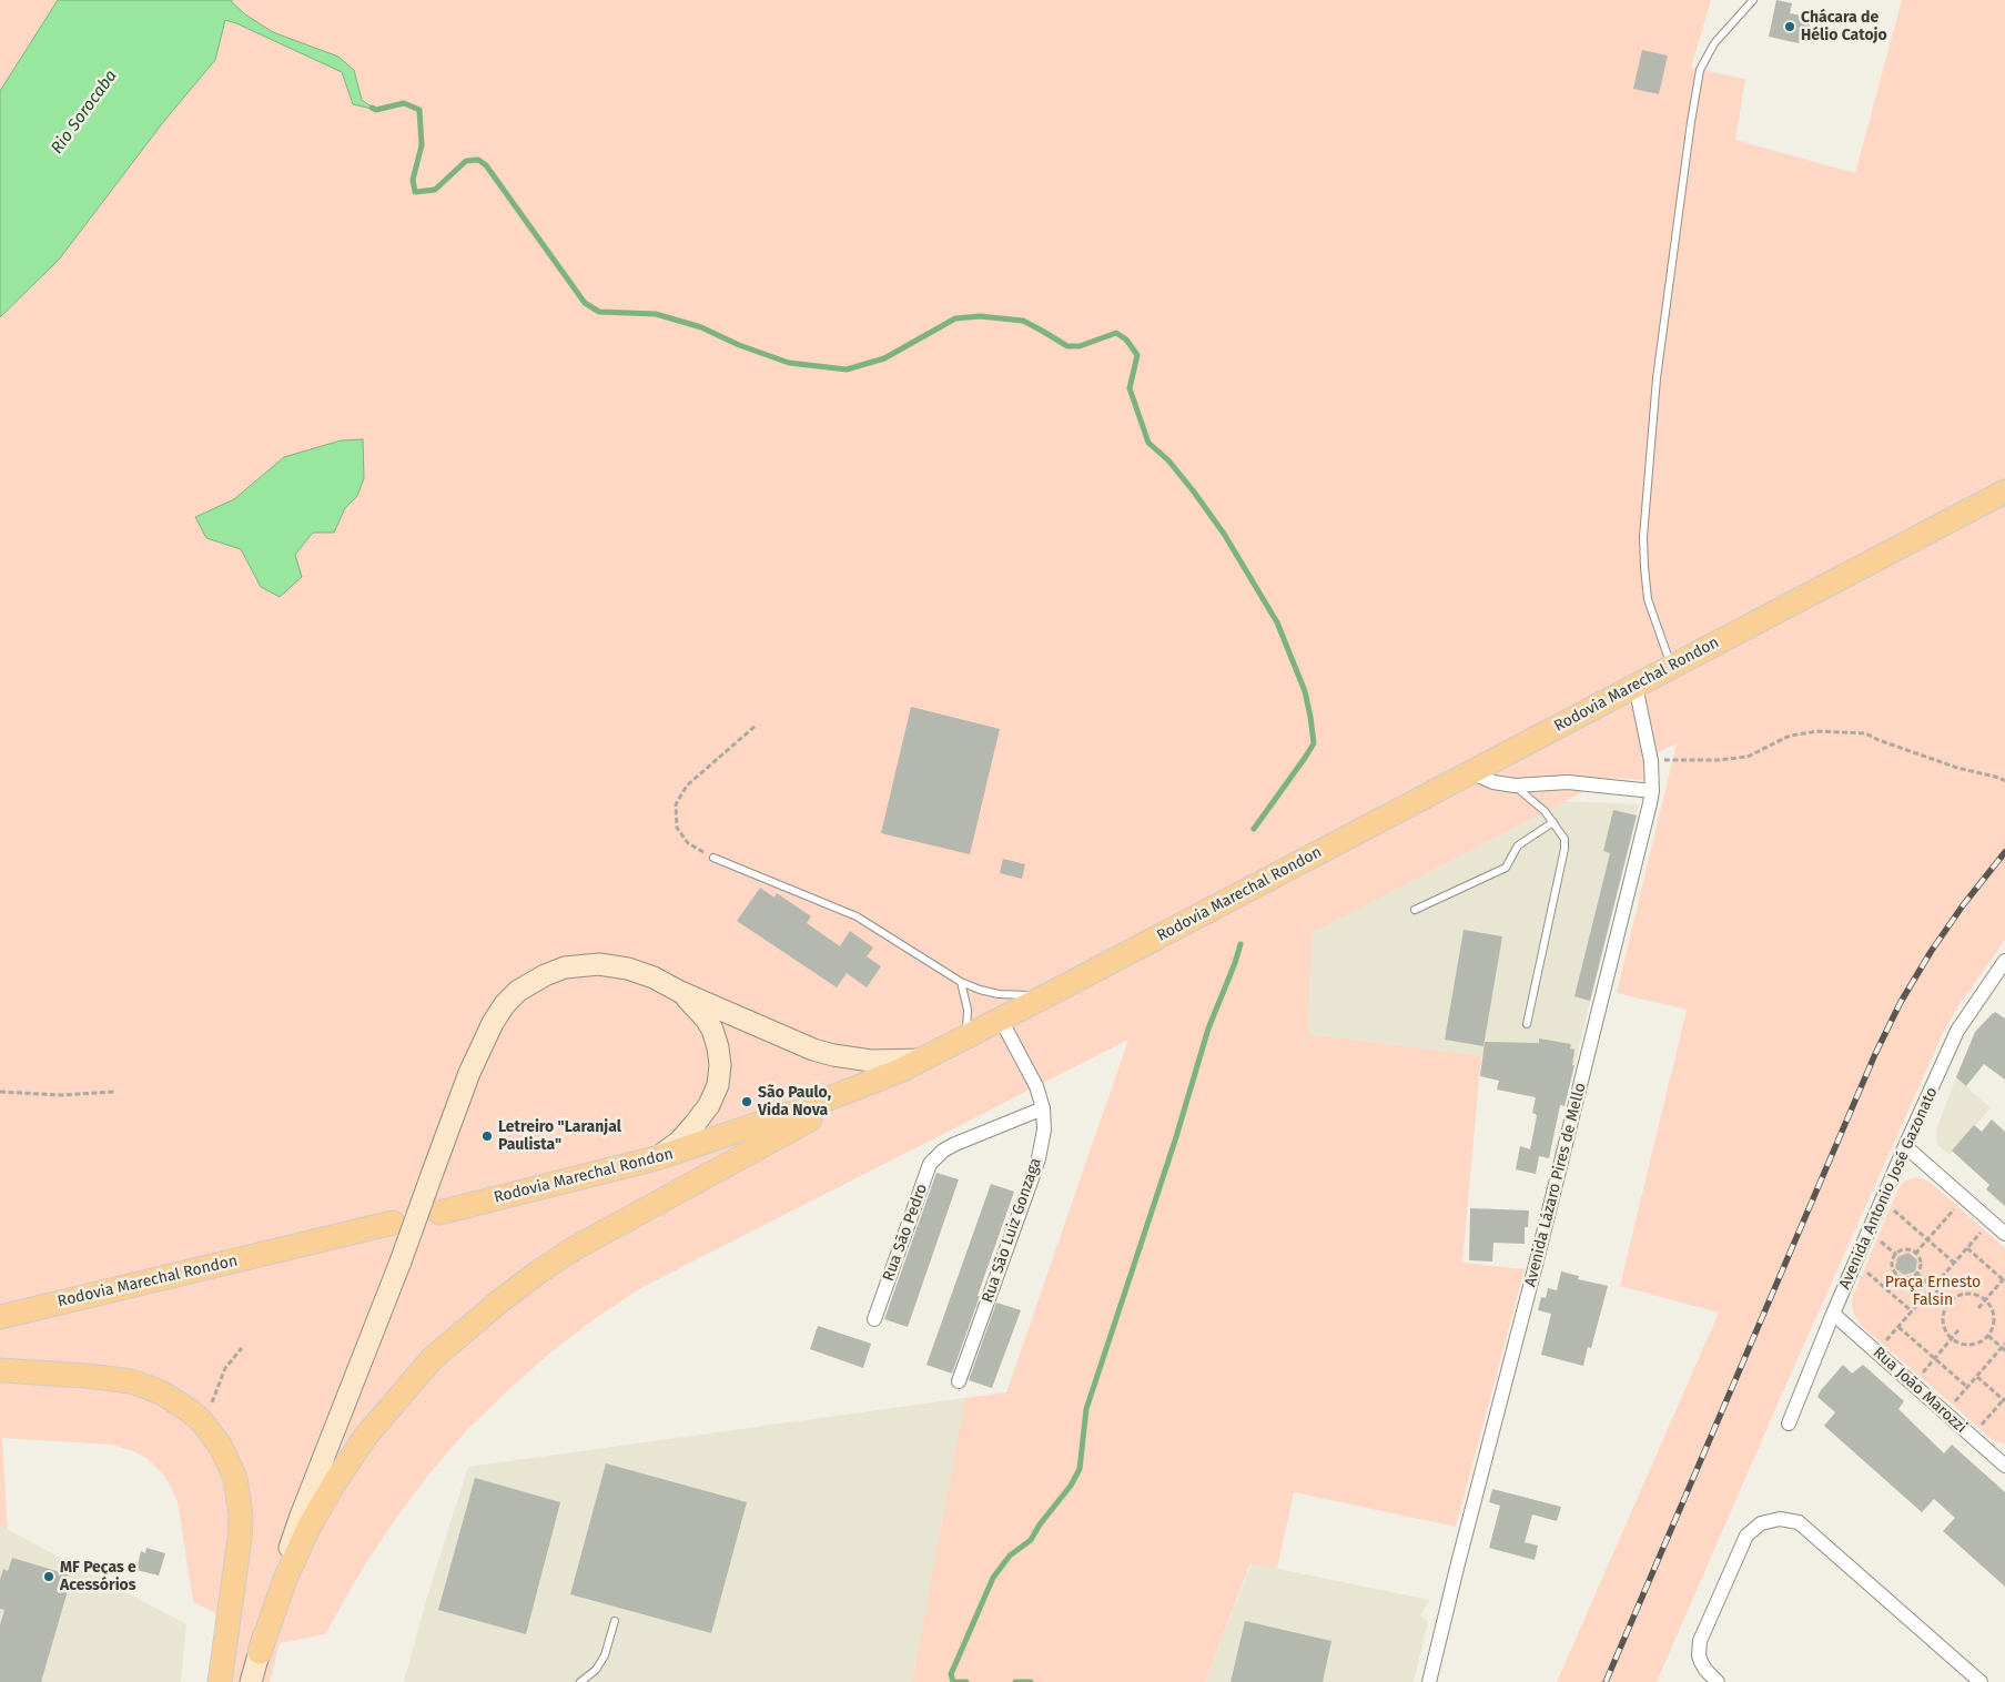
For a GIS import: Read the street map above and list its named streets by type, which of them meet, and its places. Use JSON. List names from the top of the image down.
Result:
{
  "streets": {
    "main road": ["Rodovia Marechal Rondon"],
    "street": [
      "Avenida Lázaro Pires de Mello",
      "Avenida Antonio José Gazonato",
      "Rua São Luiz Gonzaga",
      "Rua São Pedro",
      "Rua João Marozzi"
    ]
  },
  "crossings": [
    ["Rodovia Marechal Rondon", "Avenida Lázaro Pires de Mello"],
    ["Rodovia Marechal Rondon", "Rua São Luiz Gonzaga"],
    ["Avenida Antonio José Gazonato", "Rua João Marozzi"],
    ["Rua São Luiz Gonzaga", "Rua São Pedro"]
  ],
  "water": ["Rio Sorocaba"],
  "parks": ["Praça Ernesto Falsin"],
  "places": [
    "Chácara de Hélio Catojo",
    "São Paulo, Vida Nova",
    "Letreiro \"Laranjal Paulista\"",
    "MF Peças e Acessórios"
  ]
}
